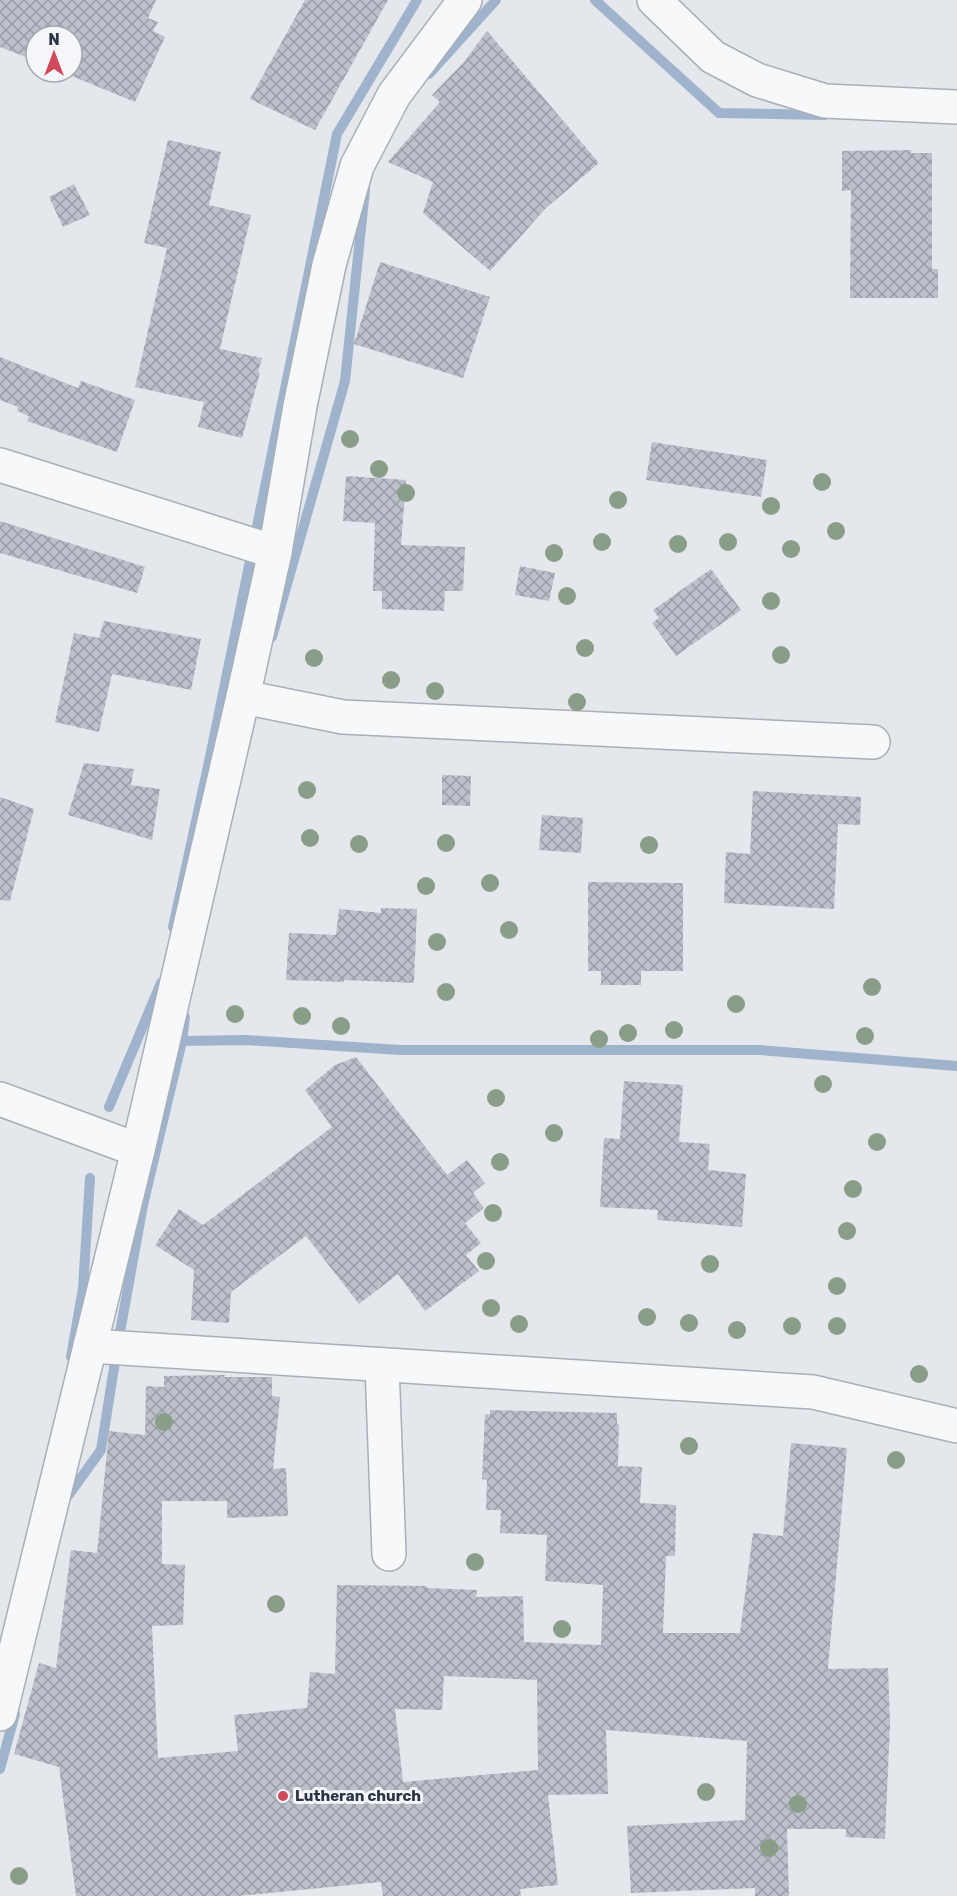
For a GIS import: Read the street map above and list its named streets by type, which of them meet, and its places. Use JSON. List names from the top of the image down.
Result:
{
  "places": ["Lutheran church"],
  "north": "top"
}
